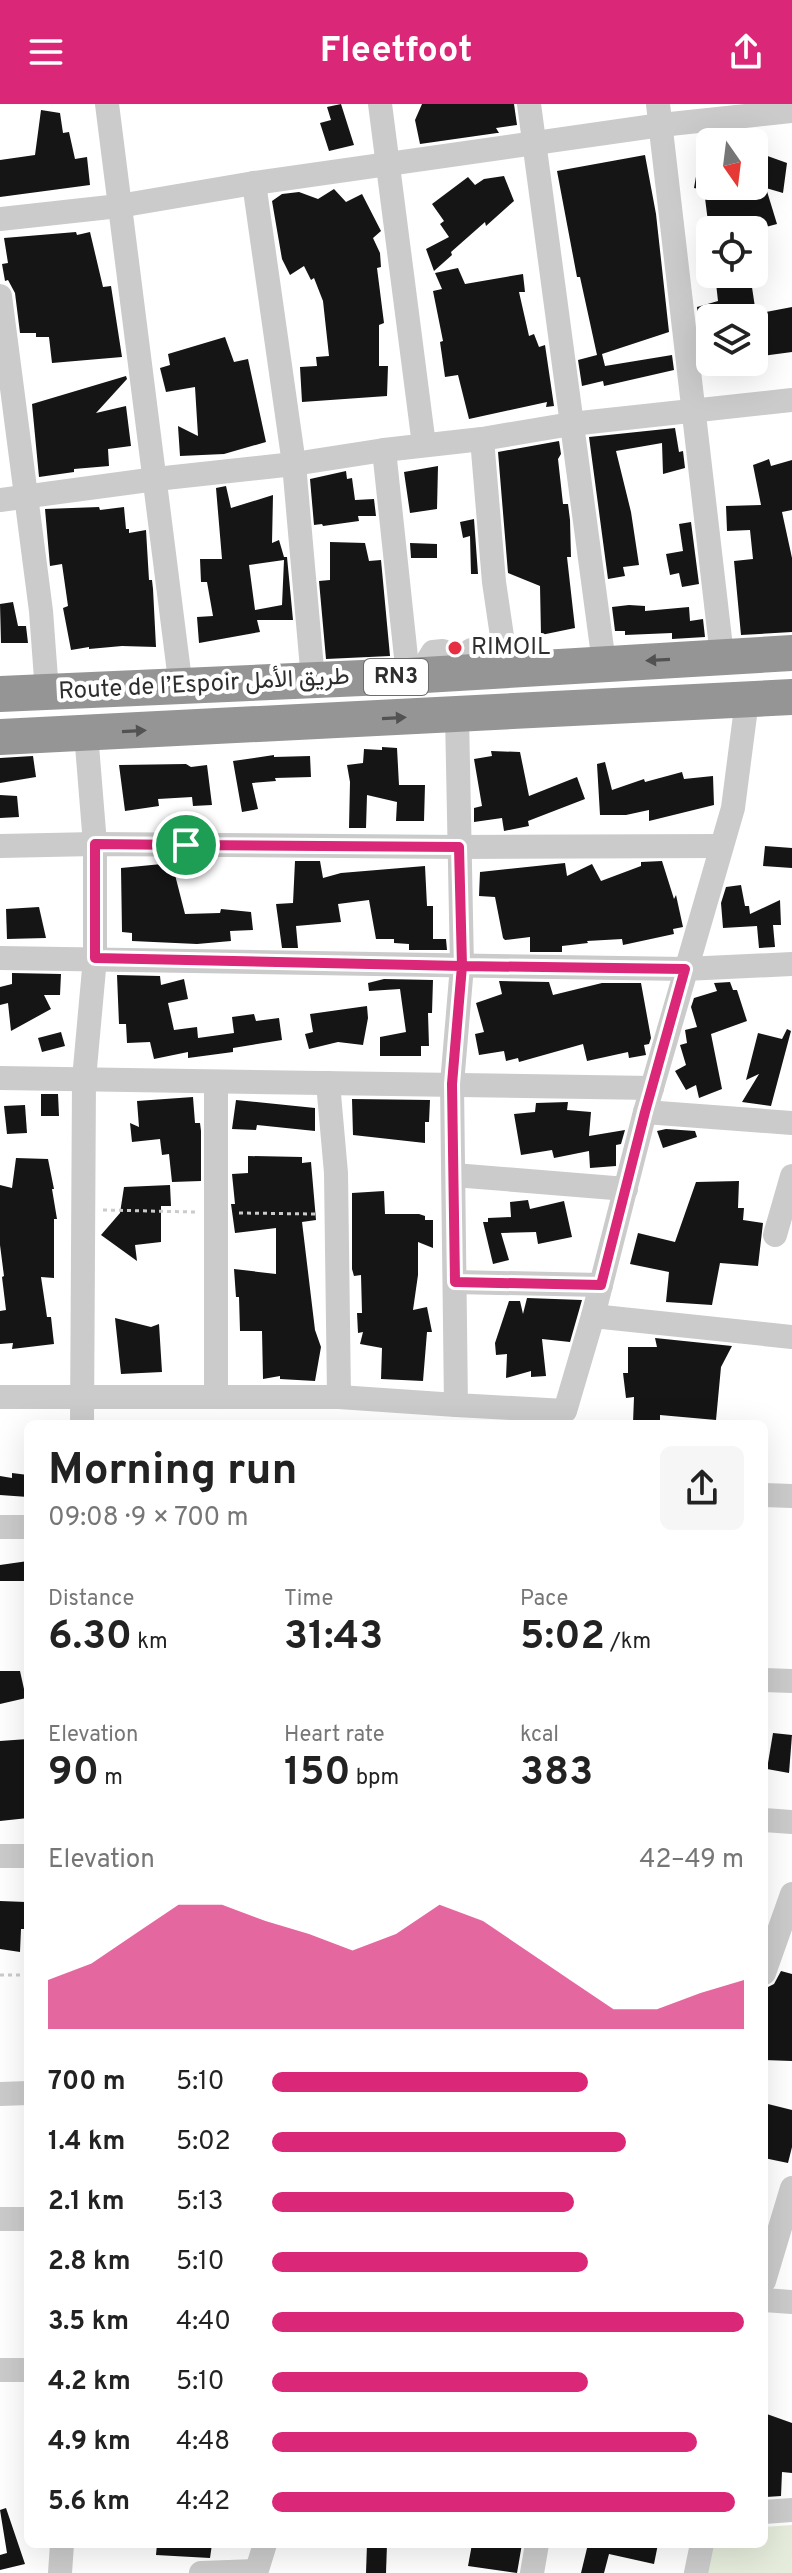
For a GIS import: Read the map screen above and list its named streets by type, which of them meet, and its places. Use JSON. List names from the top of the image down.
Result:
{
  "streets": {
    "highway": ["RN3", "Route de l’Espoir طريق الأمل"]
  },
  "places": ["RIMOIL"],
  "north": "bottom",
  "page": {
    "header": "Fleetfoot",
    "heading": ["Morning run", "09:08 · 9 × 700 m"],
    "stats": [
      ["Distance", "6.30 km"],
      ["Time", "31:43"],
      ["Pace", "5:02 /km"],
      ["Elevation", "90 m"],
      ["Heart rate", "150 bpm"],
      ["kcal", "383"]
    ],
    "chart": ["Elevation", "42–49 m"],
    "list": [
      {
        "name": "700 m",
        "note": "5:10"
      },
      {
        "name": "1.4 km",
        "note": "5:02"
      },
      {
        "name": "2.1 km",
        "note": "5:13"
      },
      {
        "name": "2.8 km",
        "note": "5:10"
      },
      {
        "name": "3.5 km",
        "note": "4:40"
      },
      {
        "name": "4.2 km",
        "note": "5:10"
      },
      {
        "name": "4.9 km",
        "note": "4:48"
      },
      {
        "name": "5.6 km",
        "note": "4:42"
      }
    ]
  }
}
